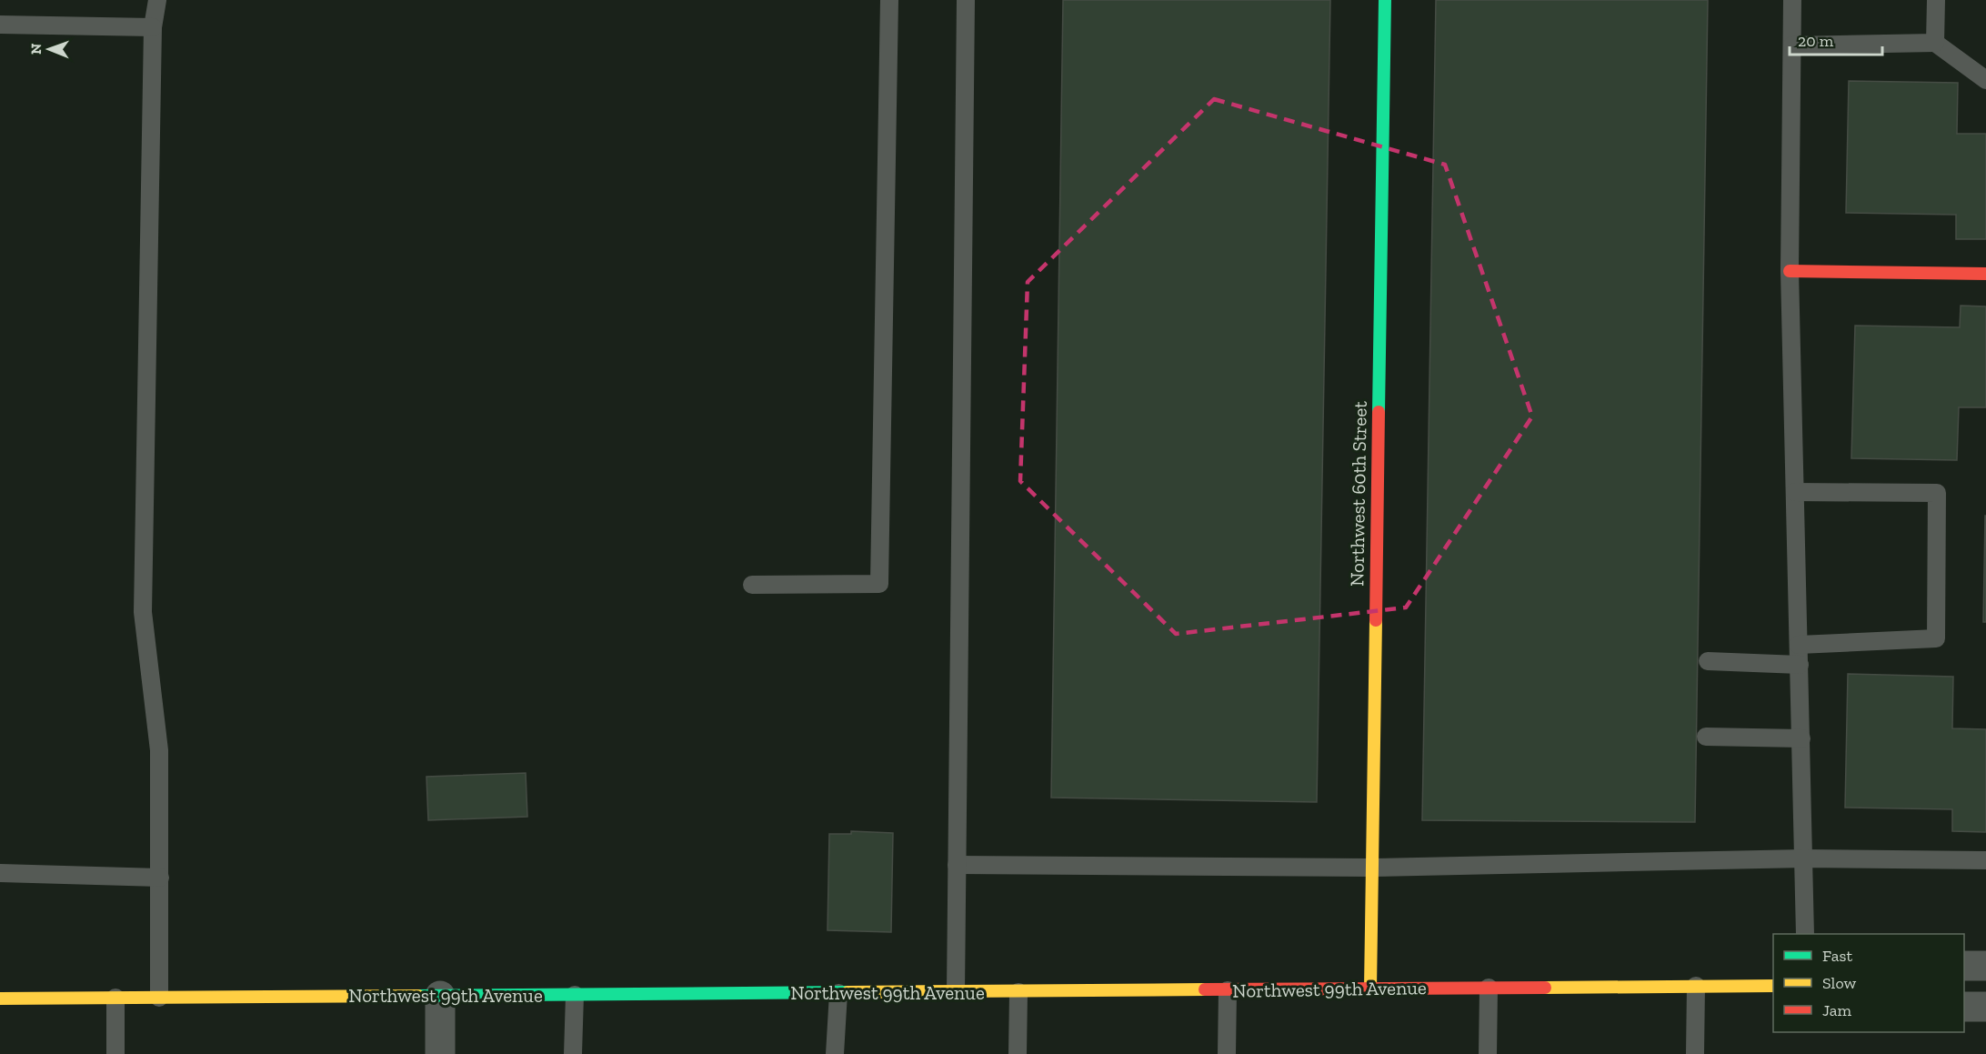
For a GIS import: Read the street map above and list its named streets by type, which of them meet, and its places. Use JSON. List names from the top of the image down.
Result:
{
  "streets": {
    "street": ["Northwest 60th Street", "Northwest 99th Avenue"]
  },
  "crossings": [
    ["Northwest 60th Street", "Northwest 99th Avenue"]
  ],
  "legend": ["Fast", "Slow", "Jam"],
  "scale_bar": "20 m",
  "north": "left"
}
